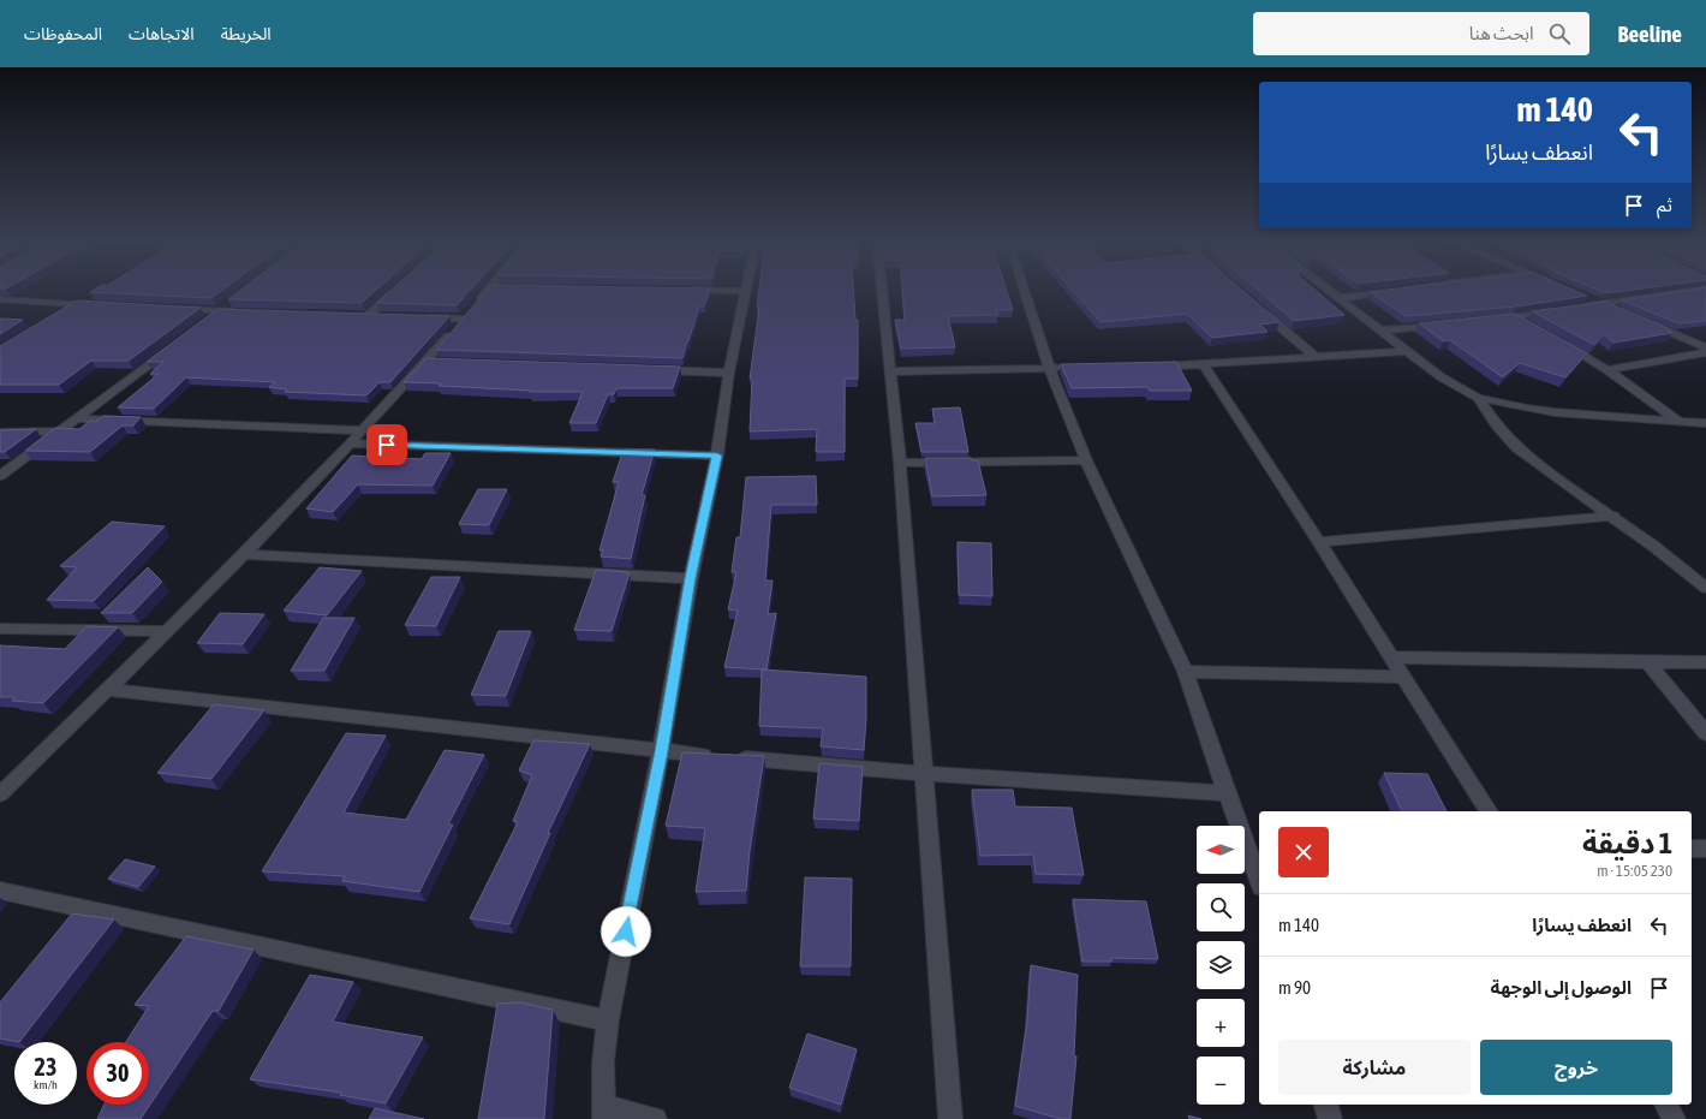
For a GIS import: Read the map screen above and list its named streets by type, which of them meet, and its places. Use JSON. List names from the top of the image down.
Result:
{
  "north": "left",
  "page": {
    "header": "Beeline",
    "search": "ابحث هنا",
    "nav": ["الخريطة", "الاتجاهات", "المحفوظات"],
    "turn": ["140 m", "انعطف يسارًا"],
    "then": "ثم",
    "heading": ["1 دقيقة", "230 m · 15:05"],
    "map_buttons": ["+", "−"],
    "list": [
      {
        "name": "انعطف يسارًا",
        "value": "140 m"
      },
      {
        "name": "الوصول إلى الوجهة",
        "value": "90 m"
      }
    ],
    "buttons": ["خروج", "مشاركة"],
    "speed": "23 km/h",
    "limit": "30"
  }
}
